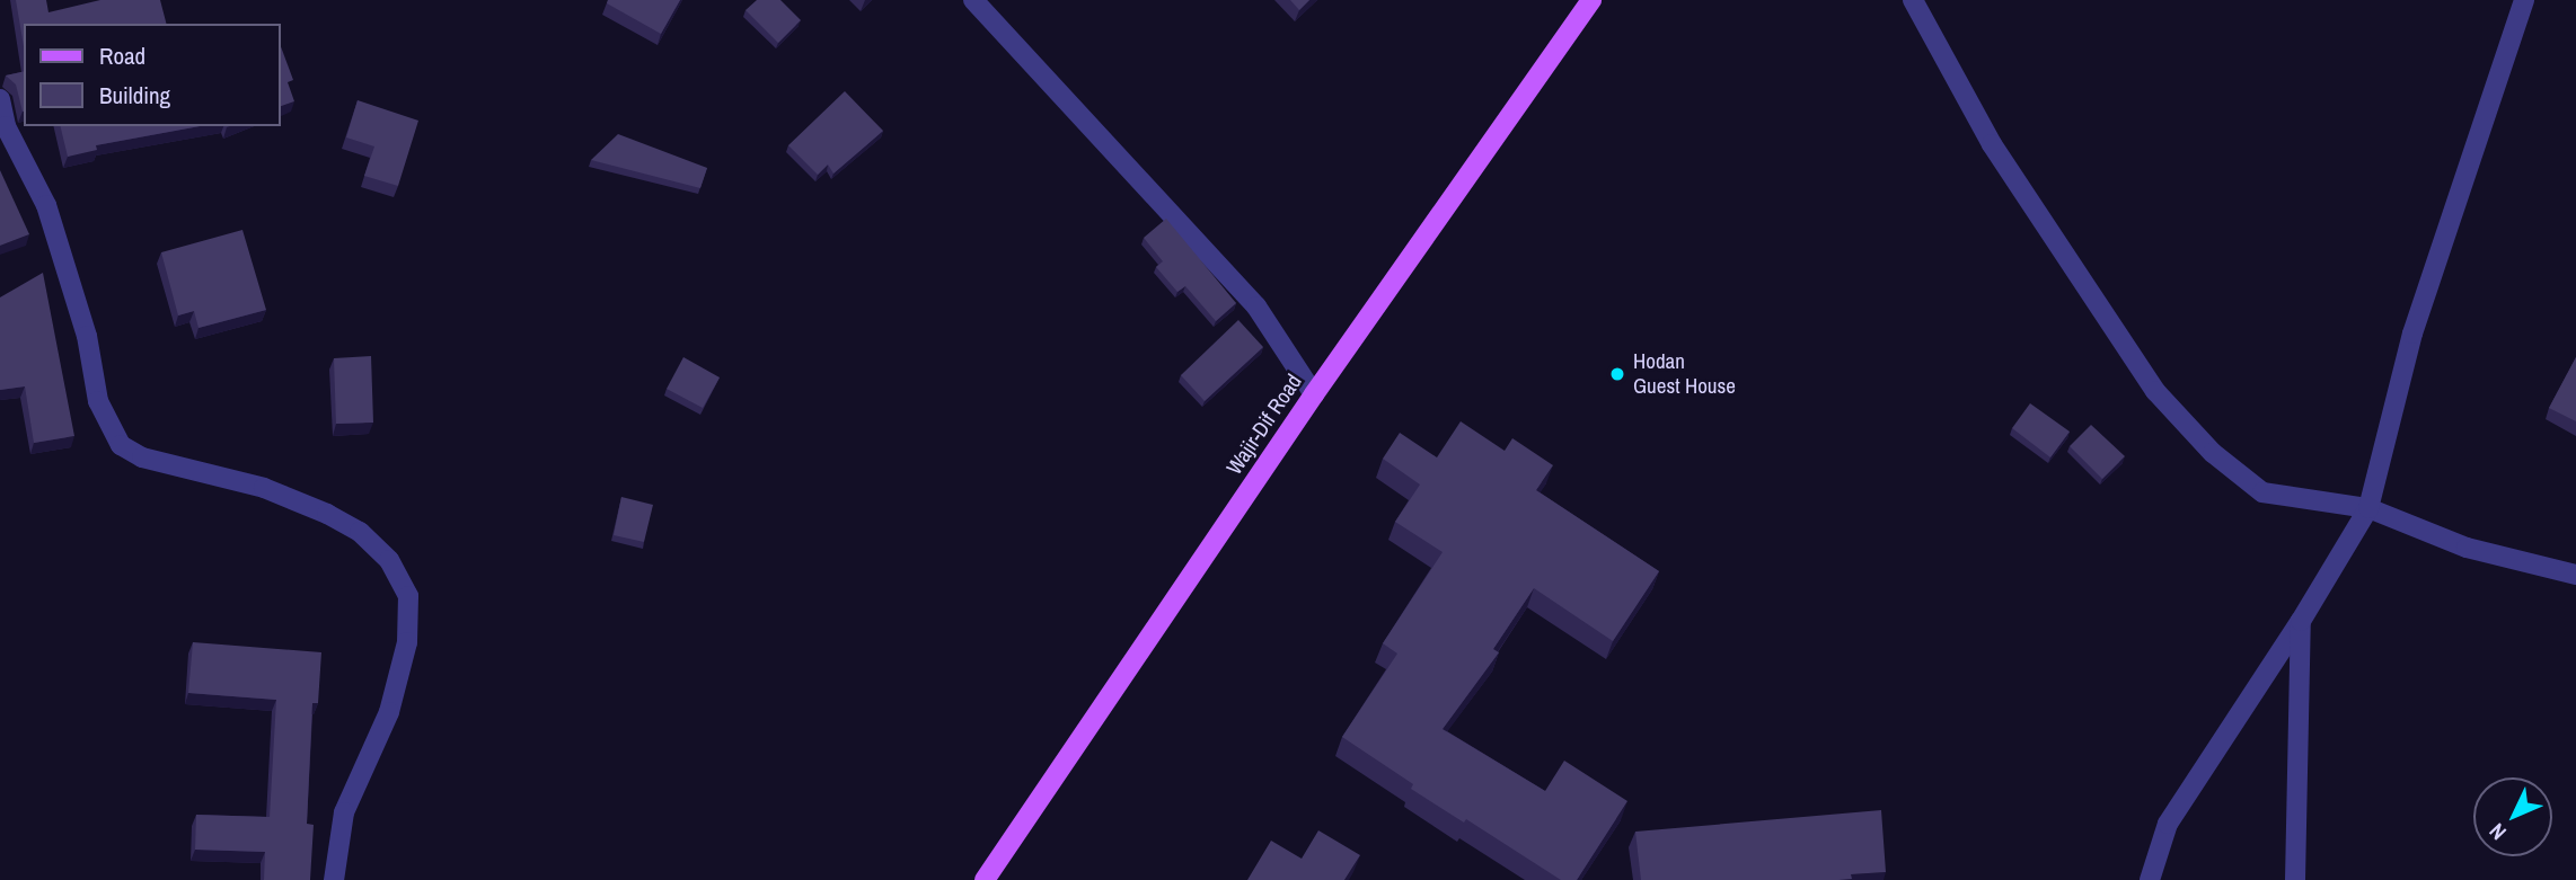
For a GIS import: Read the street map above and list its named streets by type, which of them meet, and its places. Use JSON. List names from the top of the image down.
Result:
{
  "streets": {
    "main road": ["Wajir-Dif Road"]
  },
  "places": ["Hodan Guest House"],
  "legend": ["Road", "Building"],
  "north": "bottom left"
}
